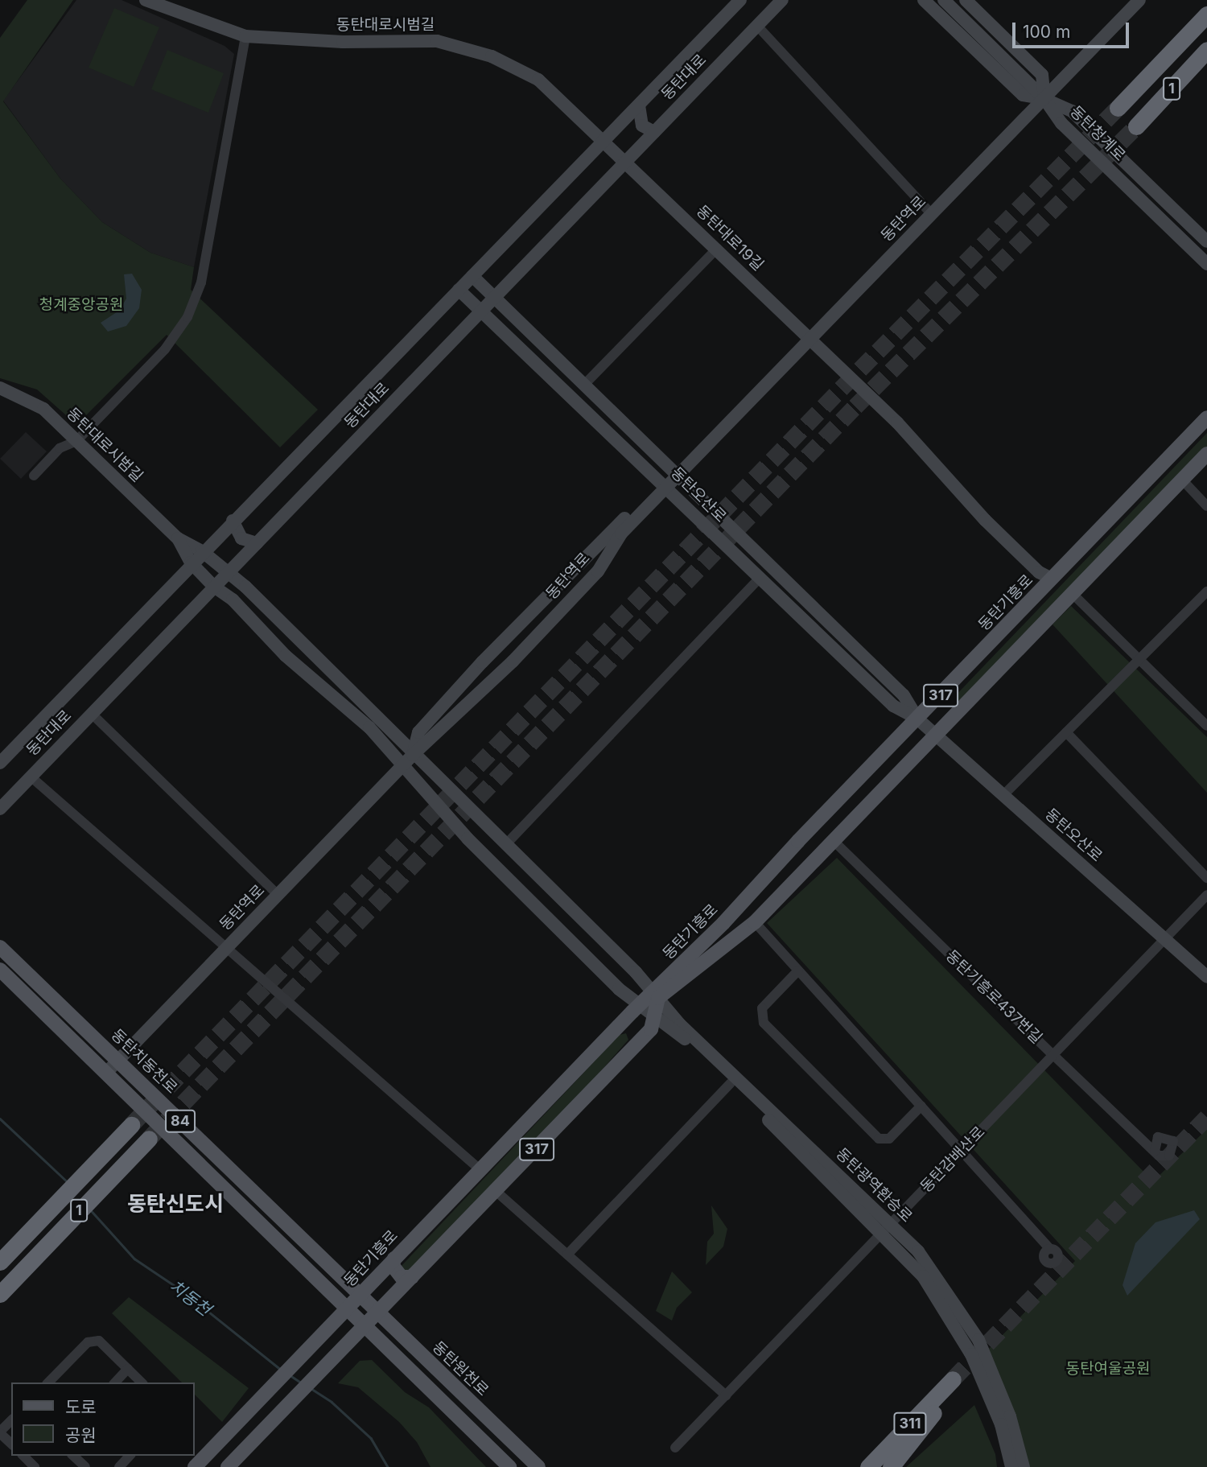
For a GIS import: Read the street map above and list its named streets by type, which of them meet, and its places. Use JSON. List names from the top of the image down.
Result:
{
  "streets": {
    "highway": ["1", "311"],
    "main road": [
      "동탄기흥로",
      "317",
      "동탄치동천로",
      "84",
      "동탄원천로"
    ],
    "street": [
      "동탄대로시범길",
      "동탄대로",
      "동탄청계로",
      "동탄역로",
      "동탄대로19길",
      "동탄오산로",
      "동탄기흥로437번길",
      "동탄감배산로",
      "동탄광역환승로"
    ]
  },
  "crossings": [
    ["동탄대로시범길", "동탄대로"],
    ["동탄대로시범길", "동탄대로19길"],
    ["동탄대로", "동탄대로19길"],
    ["동탄대로", "동탄오산로"],
    ["동탄청계로", "동탄역로"],
    ["동탄역로", "동탄대로19길"],
    ["동탄역로", "동탄오산로"],
    ["동탄역로", "동탄치동천로"],
    ["동탄역로", "84"],
    ["동탄역로", "동탄광역환승로"],
    ["동탄대로19길", "동탄기흥로"],
    ["동탄오산로", "동탄기흥로"],
    ["동탄오산로", "동탄감배산로"],
    ["동탄기흥로", "동탄기흥로437번길"],
    ["동탄기흥로", "동탄치동천로"],
    ["동탄기흥로", "84"],
    ["동탄기흥로", "동탄광역환승로"],
    ["동탄기흥로", "동탄원천로"],
    ["동탄기흥로437번길", "동탄감배산로"],
    ["동탄치동천로", "동탄원천로"],
    ["동탄감배산로", "동탄광역환승로"]
  ],
  "districts": ["동탄신도시"],
  "water": ["치동천"],
  "parks": ["청계중앙공원", "동탄여울공원"],
  "legend": ["도로", "공원"],
  "scale_bar": "100 m"
}
